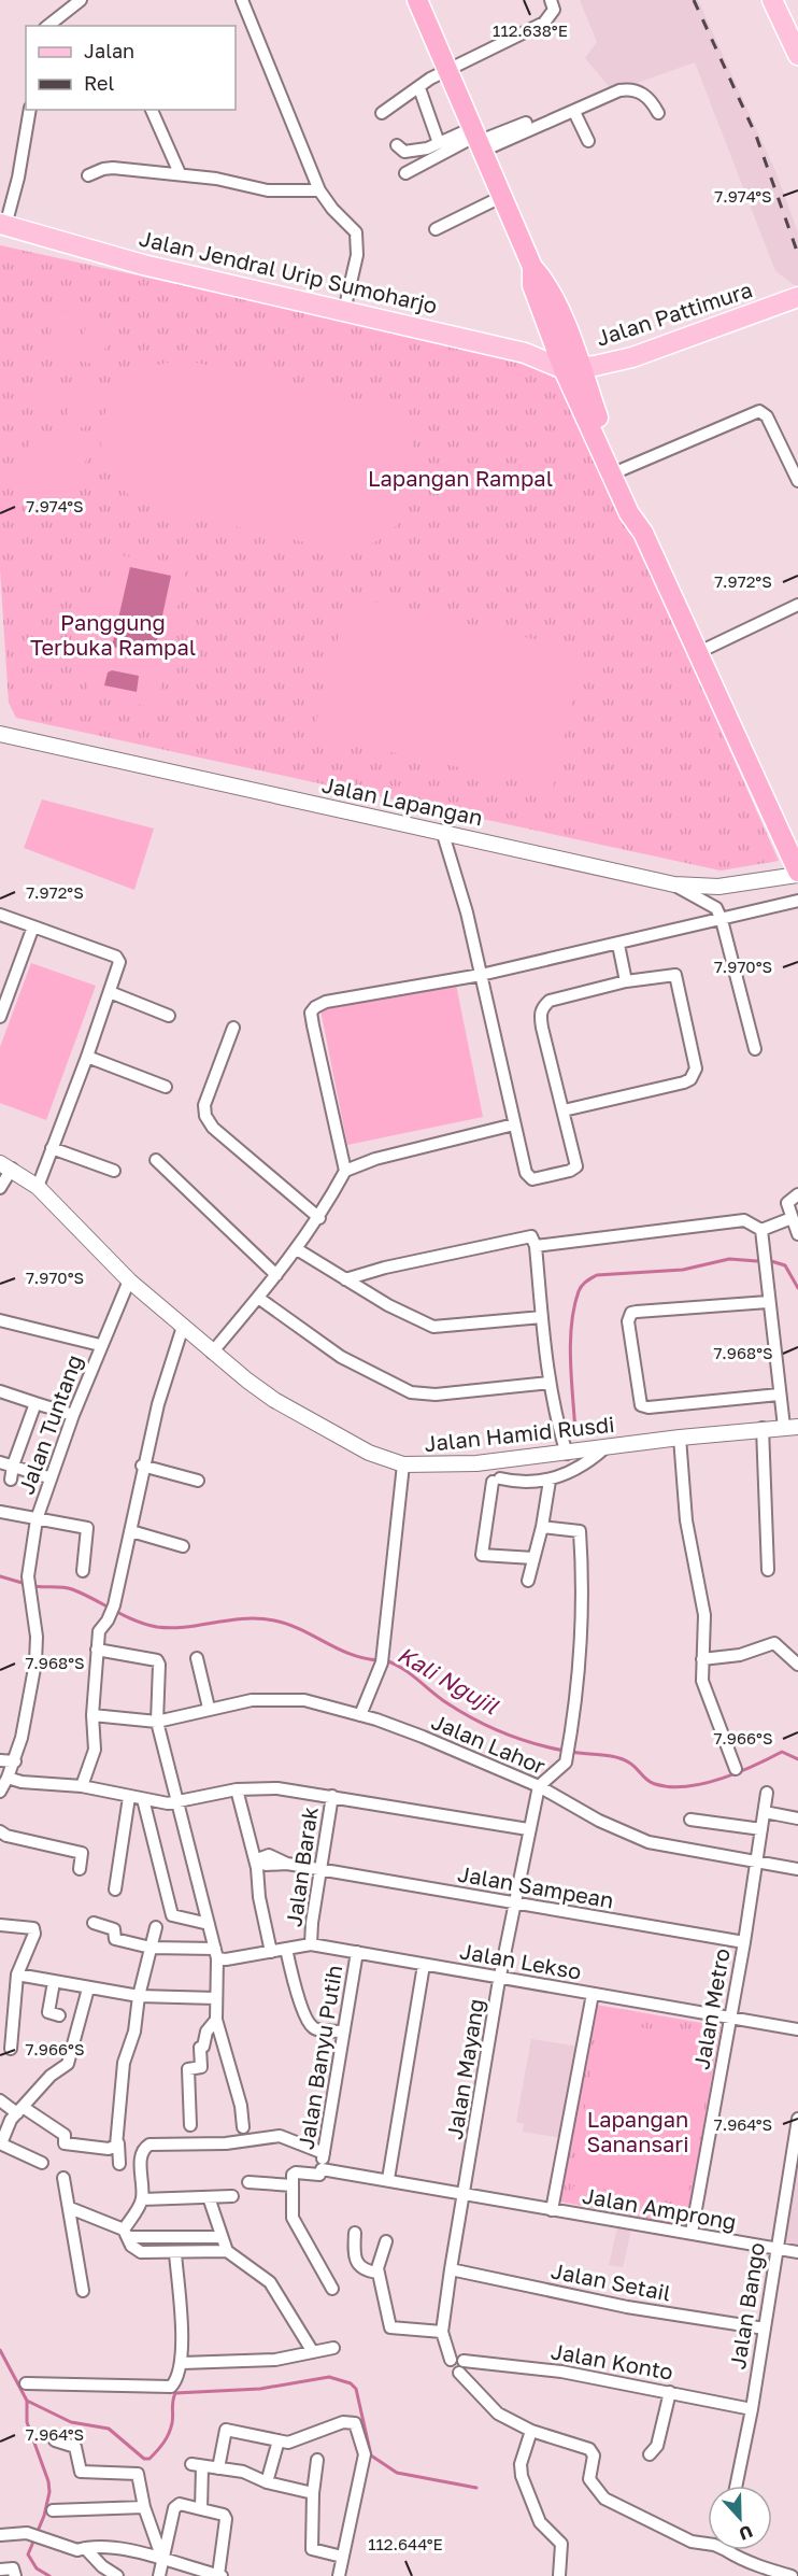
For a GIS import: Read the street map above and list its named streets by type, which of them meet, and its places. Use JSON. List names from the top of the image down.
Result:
{
  "streets": {
    "main road": ["Jalan Jendral Urip Sumoharjo", "Jalan Pattimura"],
    "street": [
      "Jalan Lapangan",
      "Jalan Tuntang",
      "Jalan Hamid Rusdi",
      "Jalan Lahor",
      "Jalan Barak",
      "Jalan Sampean",
      "Jalan Lekso",
      "Jalan Metro",
      "Jalan Banyu Putih",
      "Jalan Mayang",
      "Jalan Amprong",
      "Jalan Setail",
      "Jalan Bango",
      "Jalan Konto"
    ]
  },
  "crossings": [
    ["Jalan Jendral Urip Sumoharjo", "Jalan Pattimura"],
    ["Jalan Tuntang", "Jalan Hamid Rusdi"],
    ["Jalan Lahor", "Jalan Metro"],
    ["Jalan Lahor", "Jalan Mayang"],
    ["Jalan Barak", "Jalan Sampean"],
    ["Jalan Barak", "Jalan Lekso"],
    ["Jalan Sampean", "Jalan Metro"],
    ["Jalan Sampean", "Jalan Mayang"],
    ["Jalan Lekso", "Jalan Metro"],
    ["Jalan Lekso", "Jalan Banyu Putih"],
    ["Jalan Lekso", "Jalan Mayang"],
    ["Jalan Lekso", "Jalan Amprong"],
    ["Jalan Metro", "Jalan Amprong"],
    ["Jalan Banyu Putih", "Jalan Amprong"],
    ["Jalan Mayang", "Jalan Amprong"],
    ["Jalan Mayang", "Jalan Setail"],
    ["Jalan Mayang", "Jalan Konto"],
    ["Jalan Amprong", "Jalan Bango"],
    ["Jalan Setail", "Jalan Bango"],
    ["Jalan Bango", "Jalan Konto"]
  ],
  "water": ["Kali Ngujil"],
  "parks": ["Lapangan Rampal", "Panggung Terbuka Rampal", "Lapangan Sanansari"],
  "legend": ["Jalan", "Rel"],
  "north": "bottom",
  "coordinates": [
    "112.638°E",
    "7.974°S",
    "7.972°S",
    "7.970°S",
    "7.968°S",
    "7.966°S",
    "7.964°S",
    "112.644°E"
  ]
}
